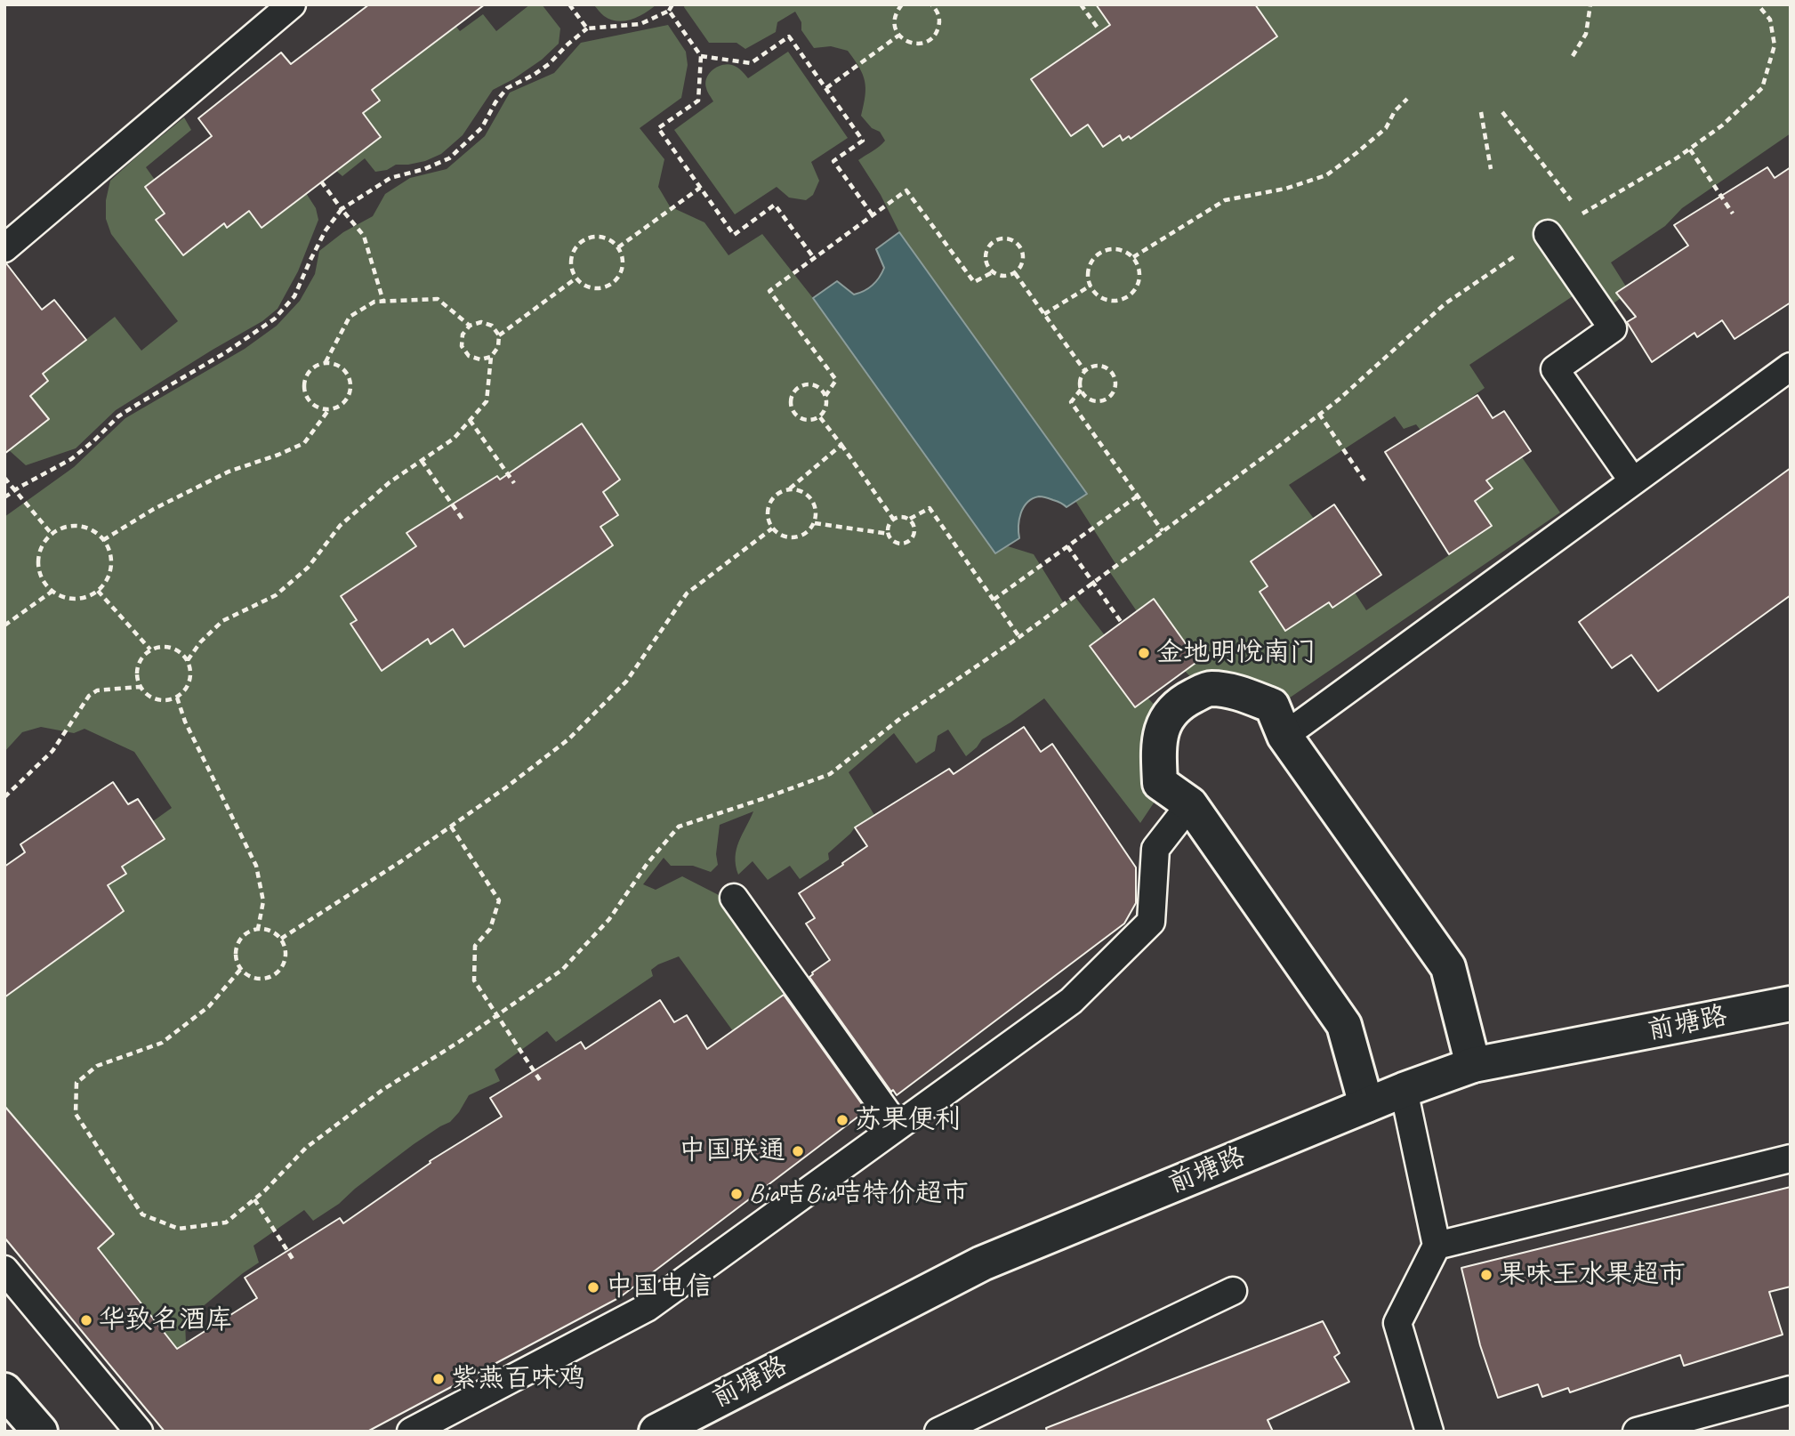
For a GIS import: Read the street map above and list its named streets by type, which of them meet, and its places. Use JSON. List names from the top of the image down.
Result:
{
  "streets": {
    "street": ["前塘路"]
  },
  "places": [
    "金地明悦南门",
    "苏果便利",
    "中国联通",
    "Bia咭Bia咭特价超市",
    "果味王水果超市",
    "中国电信",
    "华致名酒库",
    "紫燕百味鸡"
  ]
}
